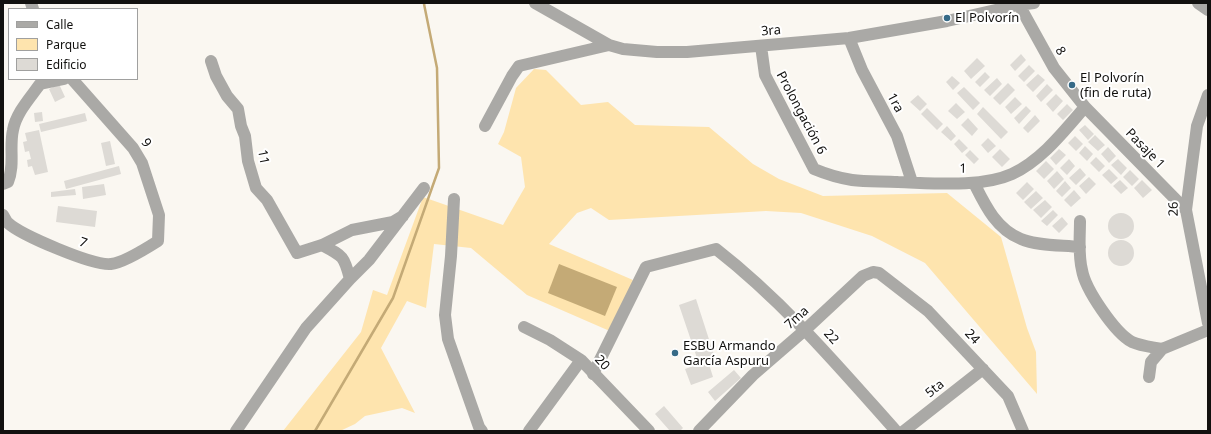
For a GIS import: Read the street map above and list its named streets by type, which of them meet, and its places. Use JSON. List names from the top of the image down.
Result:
{
  "streets": {
    "street": [
      "3ra",
      "8",
      "1ra",
      "Prolongación 6",
      "9",
      "Pasaje 1",
      "11",
      "1",
      "26",
      "7",
      "7ma",
      "22",
      "24",
      "20",
      "5ta"
    ]
  },
  "crossings": [
    ["3ra", "8"],
    ["3ra", "1ra"],
    ["3ra", "Prolongación 6"],
    ["8", "Pasaje 1"],
    ["8", "1"],
    ["1ra", "1"],
    ["Prolongación 6", "1"],
    ["9", "7"],
    ["Pasaje 1", "1"],
    ["Pasaje 1", "26"],
    ["7ma", "22"],
    ["7ma", "24"],
    ["22", "20"],
    ["24", "5ta"]
  ],
  "places": ["El Polvorín", "El Polvorín (fin de ruta)", "ESBU Armando García Aspuru"],
  "legend": ["Calle", "Parque", "Edificio"]
}
